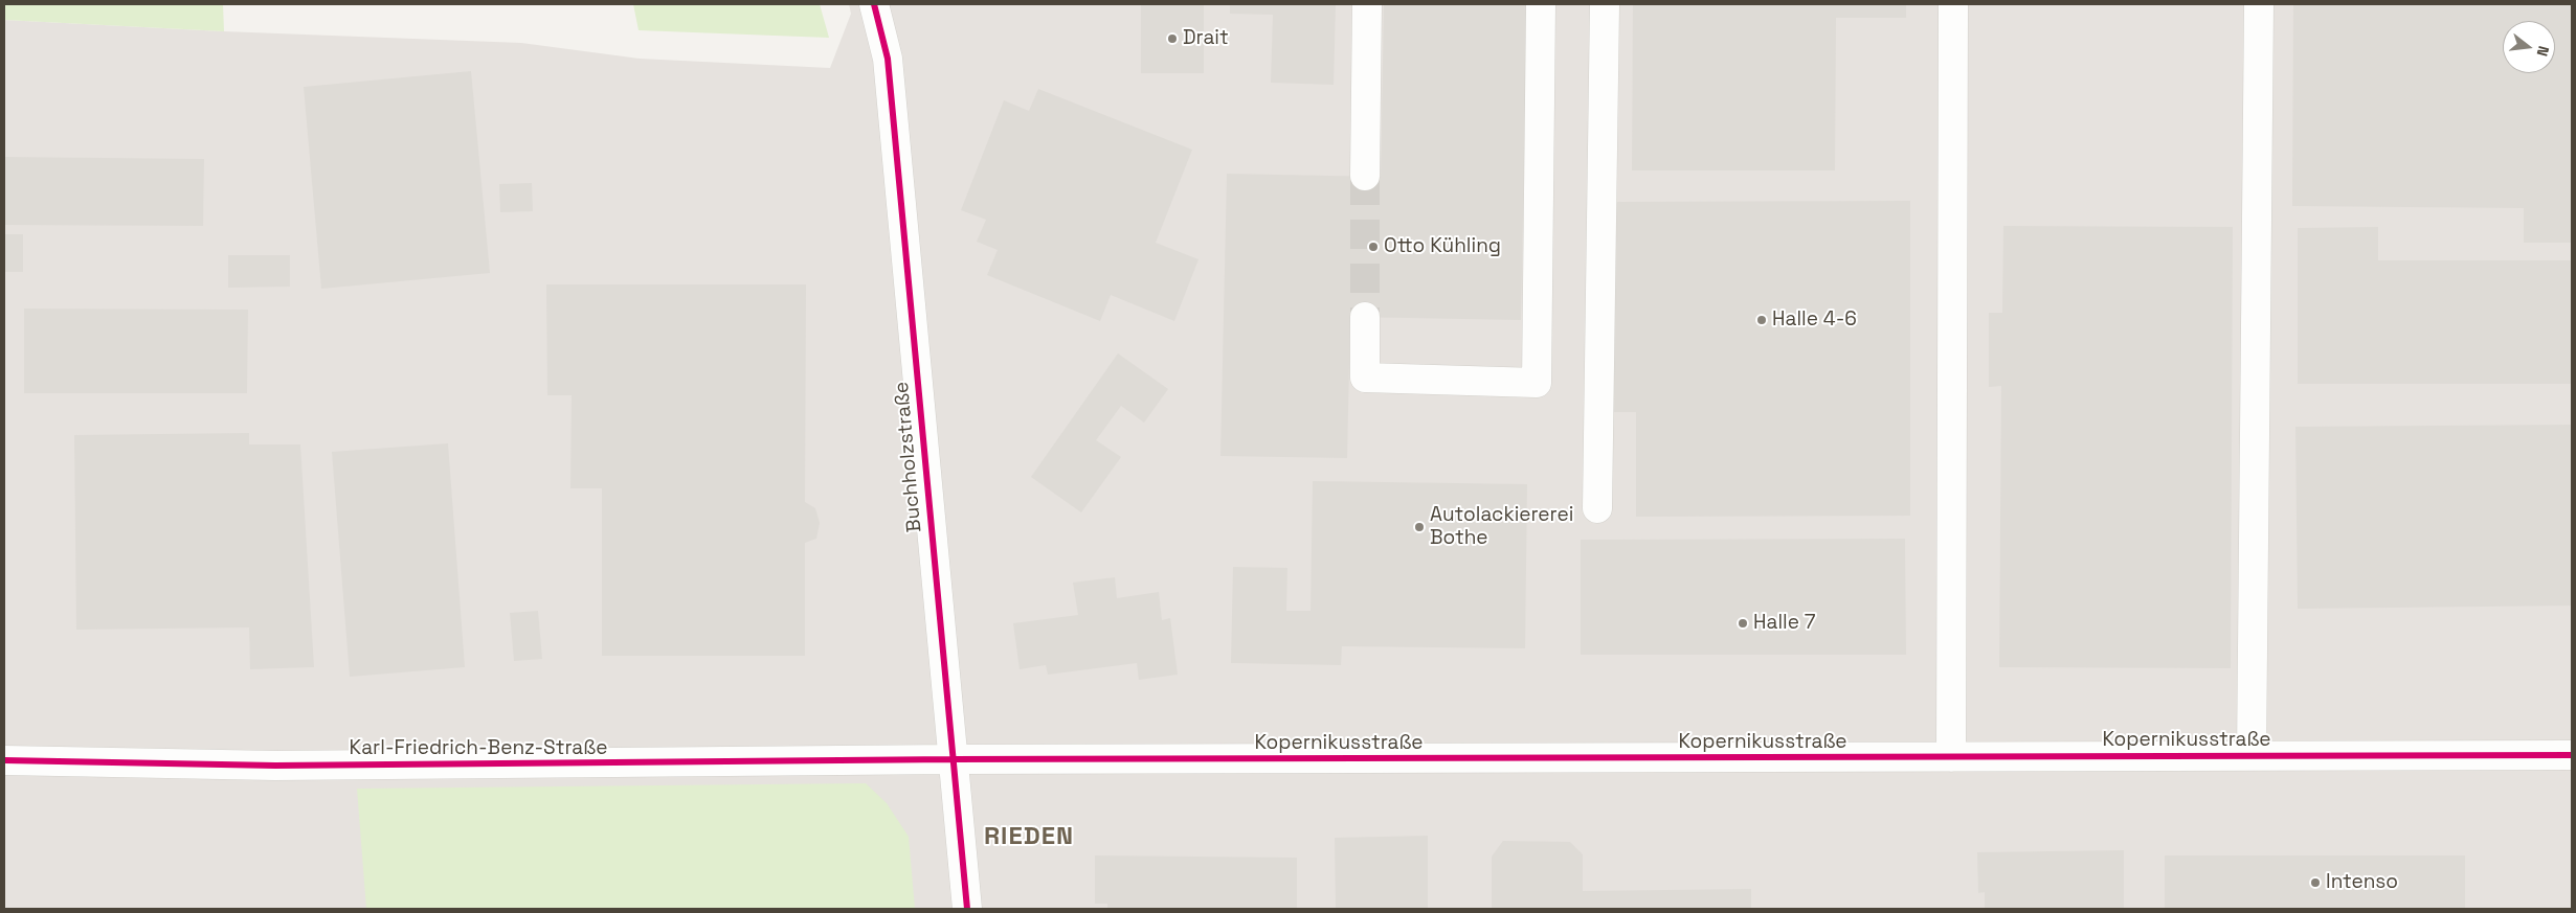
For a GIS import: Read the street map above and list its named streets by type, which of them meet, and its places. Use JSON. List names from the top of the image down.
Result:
{
  "streets": {
    "street": ["Buchholzstraße", "Kopernikusstraße", "Karl-Friedrich-Benz-Straße"]
  },
  "crossings": [
    ["Buchholzstraße", "Kopernikusstraße"],
    ["Buchholzstraße", "Karl-Friedrich-Benz-Straße"],
    ["Kopernikusstraße", "Karl-Friedrich-Benz-Straße"]
  ],
  "districts": ["RIEDEN"],
  "places": [
    "Drait",
    "Otto Kühling",
    "Halle 4-6",
    "Autolackiererei Bothe",
    "Halle 7",
    "Intenso"
  ],
  "north": "right"
}
